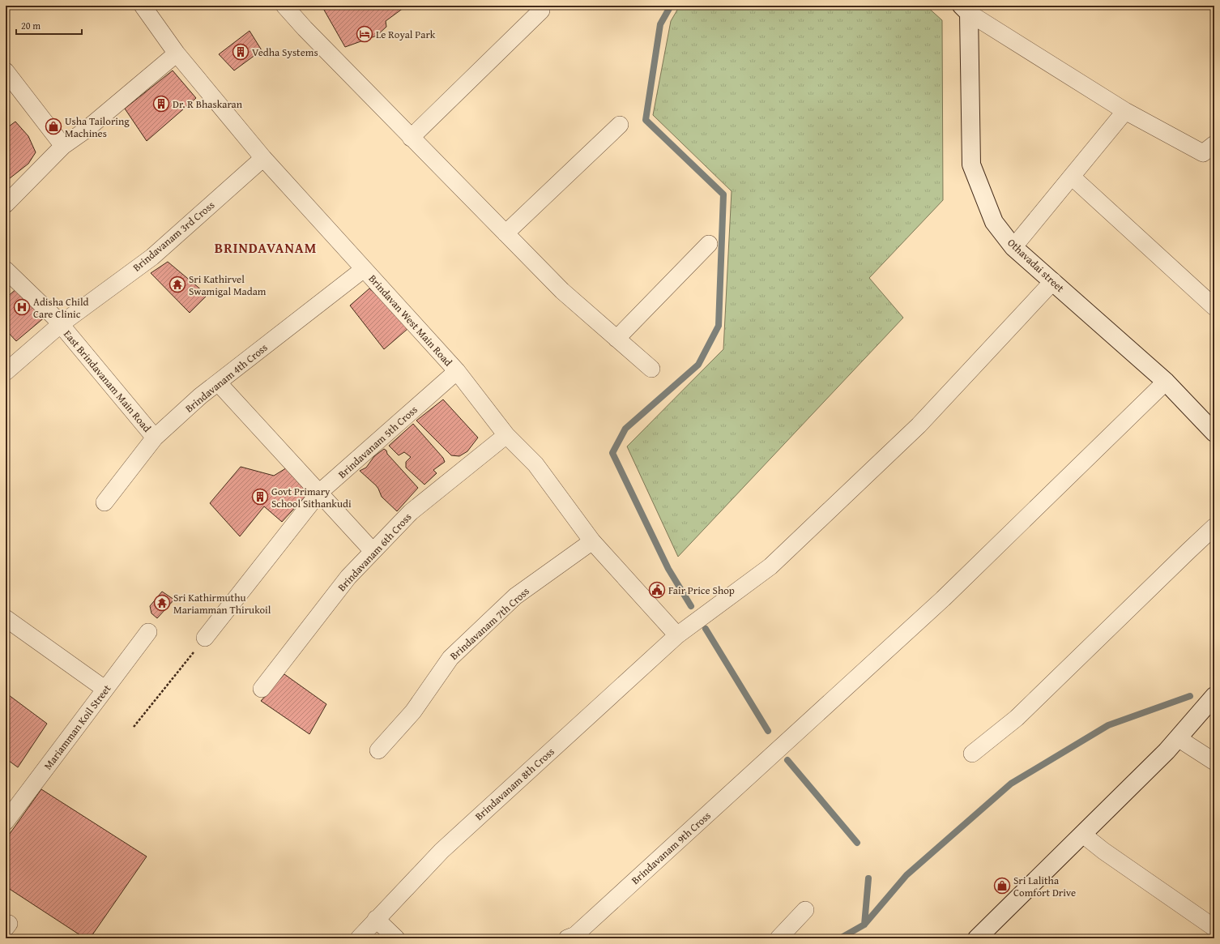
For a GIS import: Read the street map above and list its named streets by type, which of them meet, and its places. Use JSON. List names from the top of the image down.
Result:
{
  "streets": {
    "street": [
      "Brindavanam 3rd Cross",
      "Othavadai street",
      "Brindavan West Main Road",
      "Brindavanam 4th Cross",
      "East Brindavanam Main Road",
      "Brindavanam 5th Cross",
      "Brindavanam 6th Cross",
      "Brindavanam 7th Cross",
      "Mariamman Koil Street",
      "Brindavanam 8th Cross",
      "Brindavanam 9th Cross"
    ]
  },
  "crossings": [
    ["Brindavanam 3rd Cross", "Brindavan West Main Road"],
    ["Brindavanam 3rd Cross", "East Brindavanam Main Road"],
    ["Othavadai street", "Brindavanam 8th Cross"],
    ["Othavadai street", "Brindavanam 9th Cross"],
    ["Brindavan West Main Road", "Brindavanam 4th Cross"],
    ["Brindavan West Main Road", "Brindavanam 5th Cross"],
    ["Brindavan West Main Road", "Brindavanam 6th Cross"],
    ["Brindavan West Main Road", "Brindavanam 7th Cross"],
    ["Brindavan West Main Road", "Brindavanam 8th Cross"],
    ["Brindavanam 4th Cross", "East Brindavanam Main Road"]
  ],
  "districts": ["BRINDAVANAM"],
  "places": {
    "hotel": ["Le Royal Park"],
    "building": ["Vedha Systems", "Dr. R Bhaskaran", "Govt Primary School Sithankudi"],
    "shop": ["Usha Tailoring Machines", "Sri Lalitha Comfort Drive"],
    "temple": ["Sri Kathirvel Swamigal Madam", "Sri Kathirmuthu Mariamman Thirukoil"],
    "hospital": ["Adisha Child Care Clinic"],
    "public building": ["Fair Price Shop"]
  },
  "scale_bar": "20 m"
}
